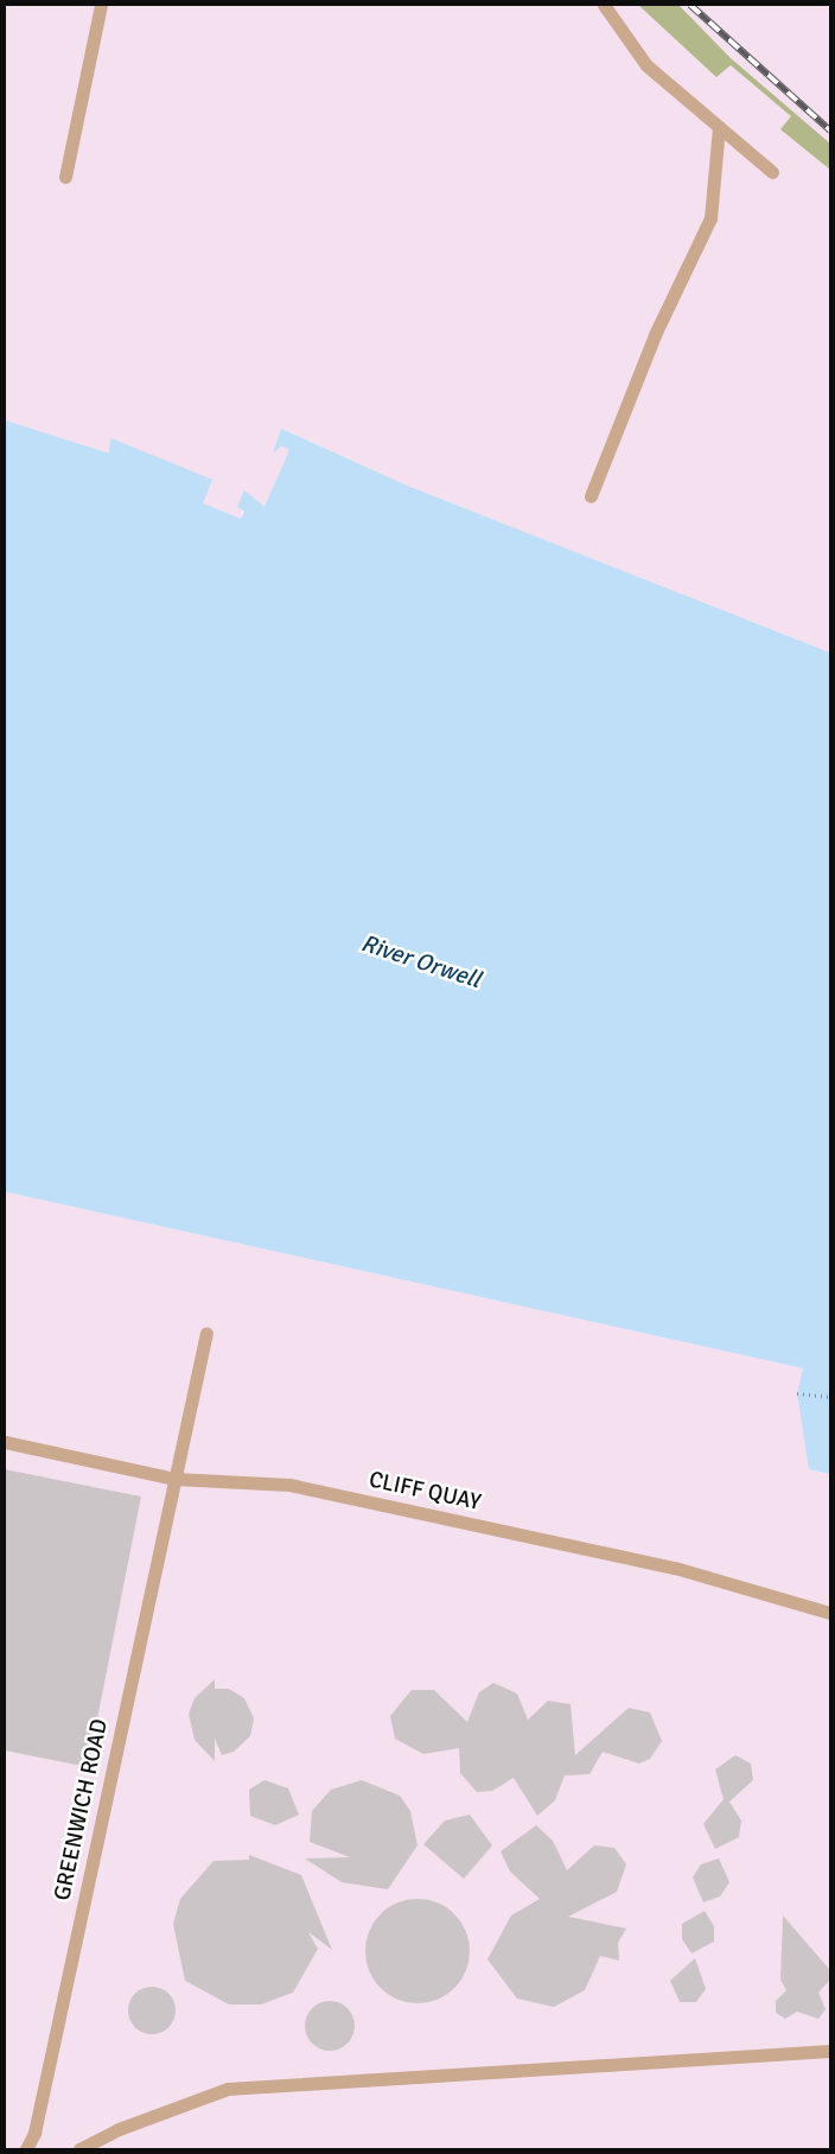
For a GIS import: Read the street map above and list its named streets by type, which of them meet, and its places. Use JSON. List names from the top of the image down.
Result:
{
  "streets": {
    "lane": ["CLIFF QUAY", "GREENWICH ROAD"]
  },
  "crossings": [
    ["CLIFF QUAY", "GREENWICH ROAD"]
  ],
  "water": ["River Orwell"]
}
